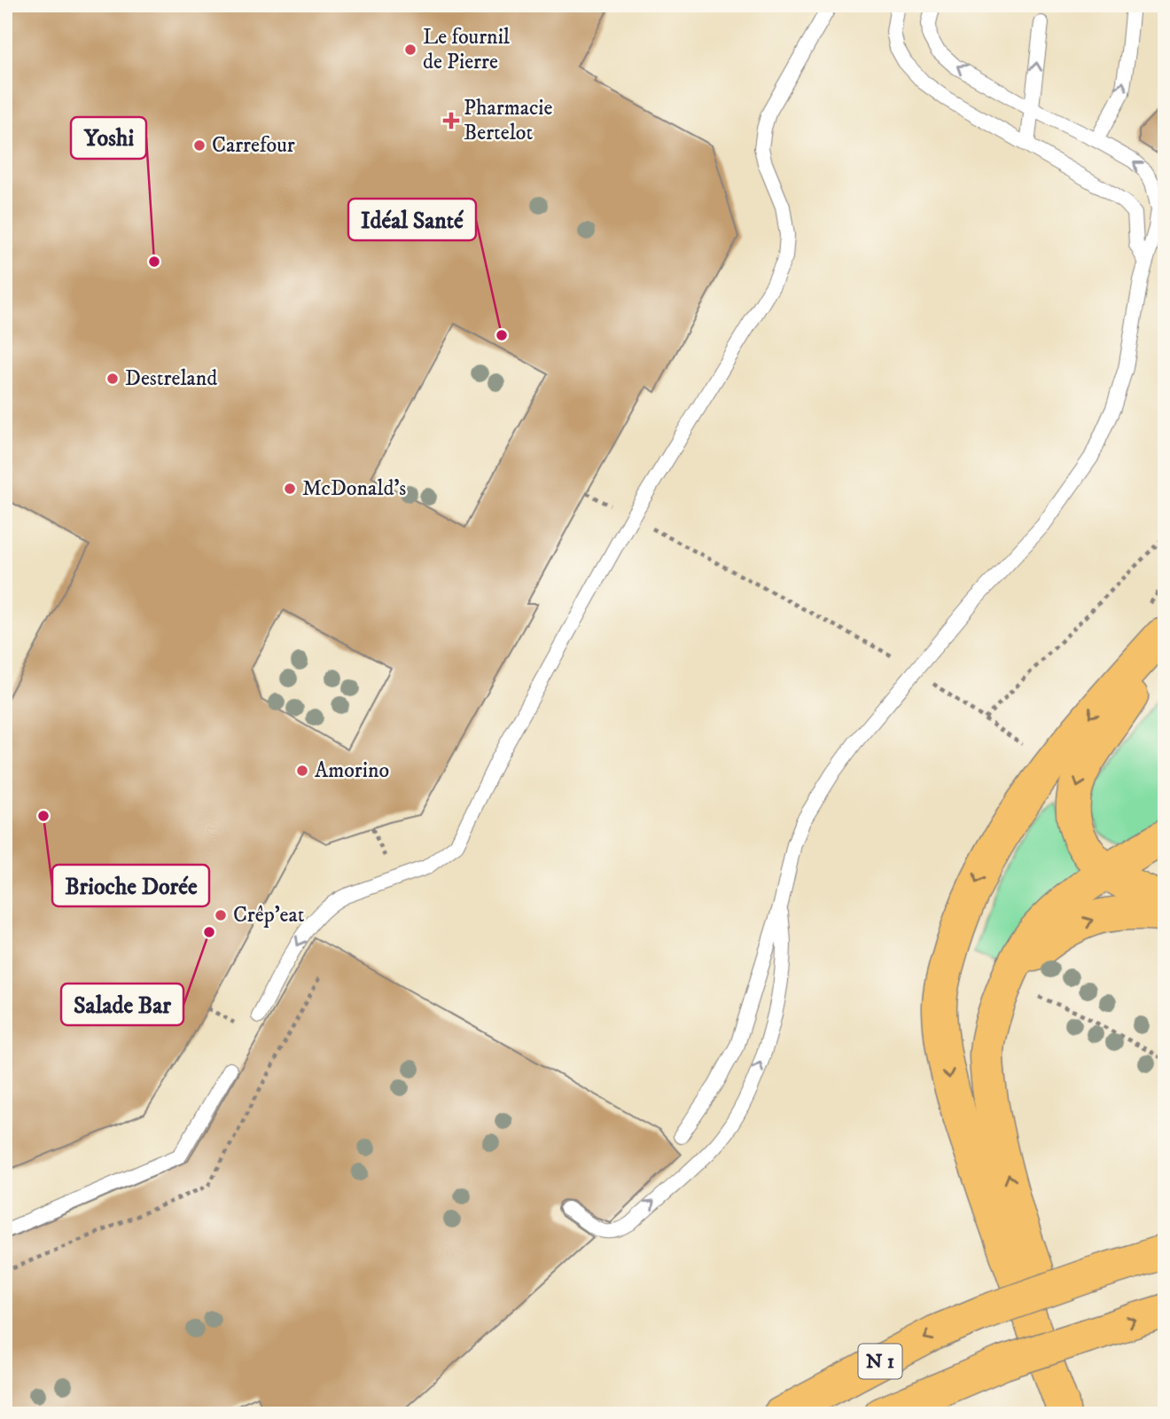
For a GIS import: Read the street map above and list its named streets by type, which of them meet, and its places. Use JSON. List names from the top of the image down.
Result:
{
  "streets": {
    "highway": ["N 1"]
  },
  "places": {
    "other": [
      "Le fournil de Pierre",
      "Carrefour",
      "Yoshi",
      "Idéal Santé",
      "Destreland",
      "McDonald's",
      "Amorino",
      "Brioche Dorée",
      "Crêp'eat",
      "Salade Bar"
    ],
    "health": ["Pharmacie Bertelot"]
  }
}
